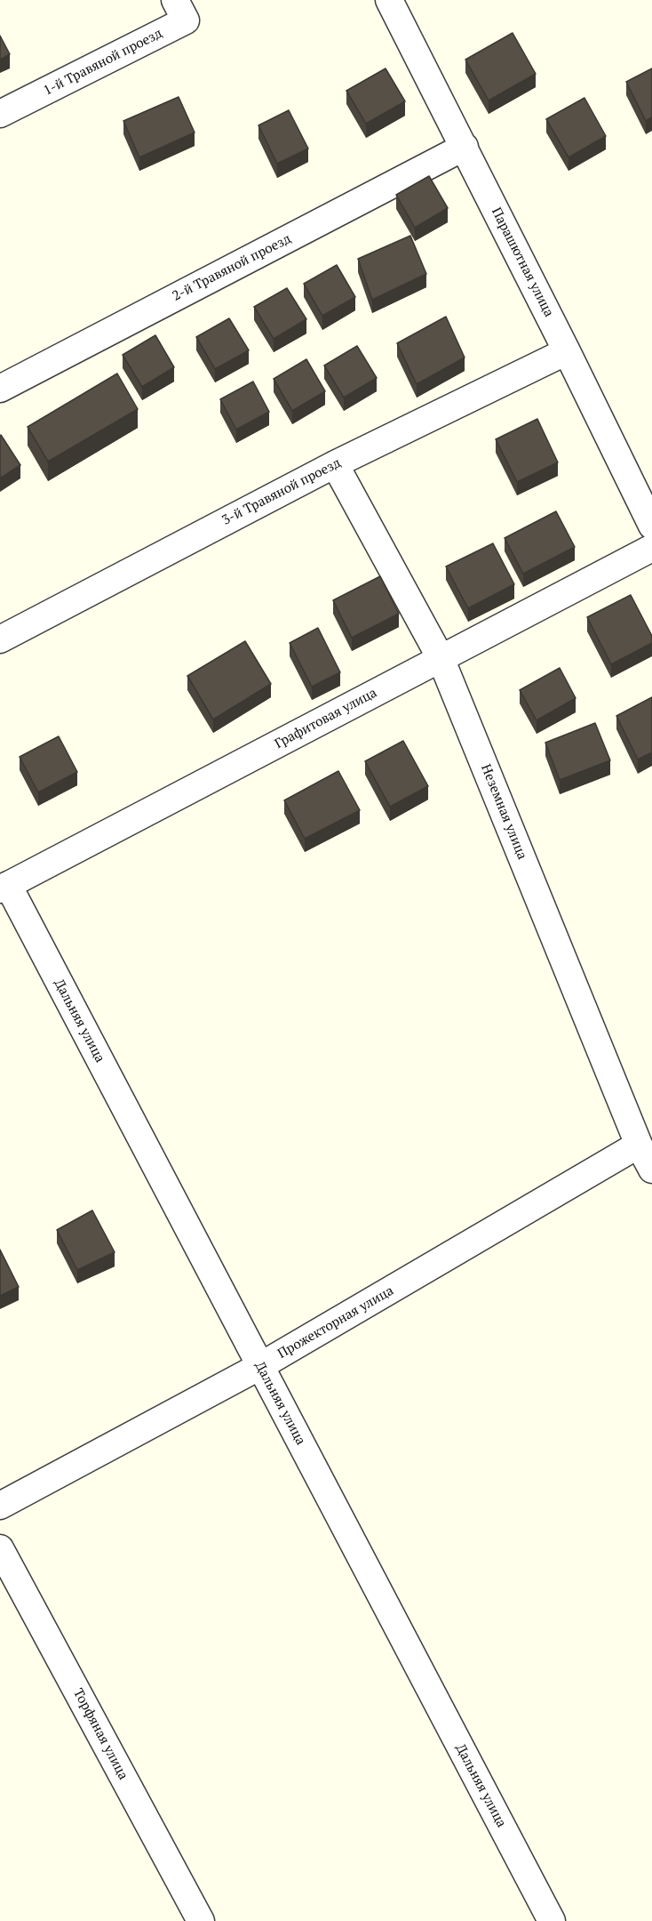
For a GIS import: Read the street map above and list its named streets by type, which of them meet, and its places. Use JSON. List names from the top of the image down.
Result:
{
  "streets": {
    "street": [
      "1-й Травяной проезд",
      "Парашютная улица",
      "2-й Травяной проезд",
      "3-й Травяной проезд",
      "Графитовая улица",
      "Неземная улица",
      "Дальняя улица",
      "Прожекторная улица",
      "Торфяная улица"
    ]
  },
  "crossings": [
    ["Парашютная улица", "2-й Травяной проезд"],
    ["Парашютная улица", "3-й Травяной проезд"],
    ["3-й Травяной проезд", "Неземная улица"],
    ["Графитовая улица", "Неземная улица"],
    ["Графитовая улица", "Дальняя улица"],
    ["Неземная улица", "Прожекторная улица"],
    ["Дальняя улица", "Прожекторная улица"]
  ]
}
